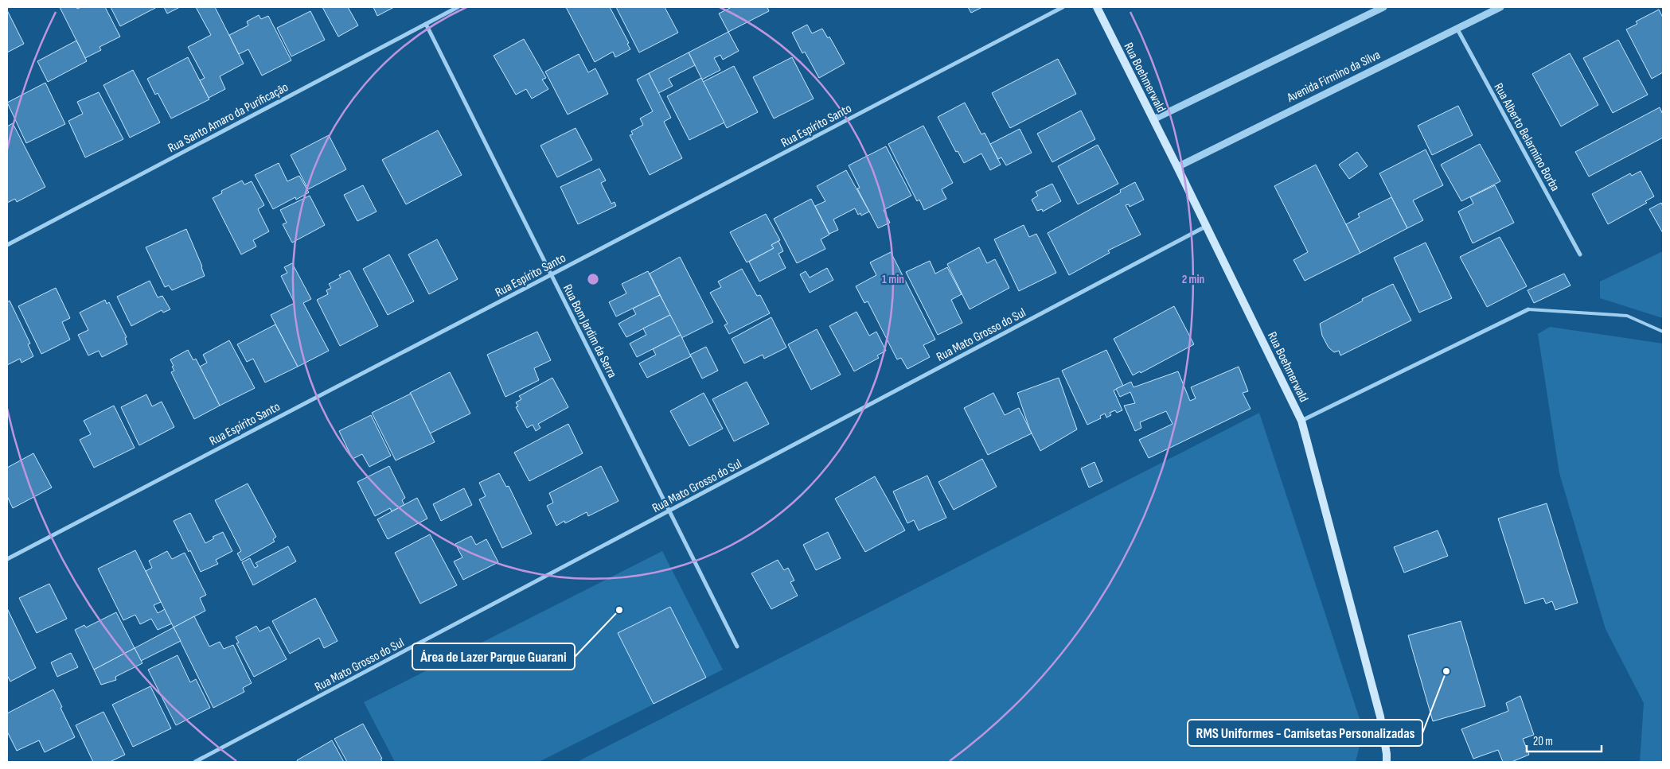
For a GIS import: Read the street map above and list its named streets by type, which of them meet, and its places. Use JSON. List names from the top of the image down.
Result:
{
  "streets": {
    "main road": ["Rua Boehmerwald"],
    "street": [
      "Avenida Firmino da Silva",
      "Rua Santo Amaro da Purificação",
      "Rua Espírito Santo",
      "Rua Alberto Belarmino Borba",
      "Rua Bom Jardim da Serra",
      "Rua Mato Grosso do Sul"
    ]
  },
  "crossings": [
    ["Avenida Firmino da Silva", "Rua Boehmerwald"],
    ["Avenida Firmino da Silva", "Rua Alberto Belarmino Borba"],
    ["Rua Boehmerwald", "Rua Mato Grosso do Sul"],
    ["Rua Santo Amaro da Purificação", "Rua Bom Jardim da Serra"],
    ["Rua Espírito Santo", "Rua Bom Jardim da Serra"],
    ["Rua Bom Jardim da Serra", "Rua Mato Grosso do Sul"]
  ],
  "places": ["Área de Lazer Parque Guarani", "RMS Uniformes - Camisetas Personalizadas"],
  "scale_bar": "20 m",
  "rings": ["1 min", "2 min"]
}
